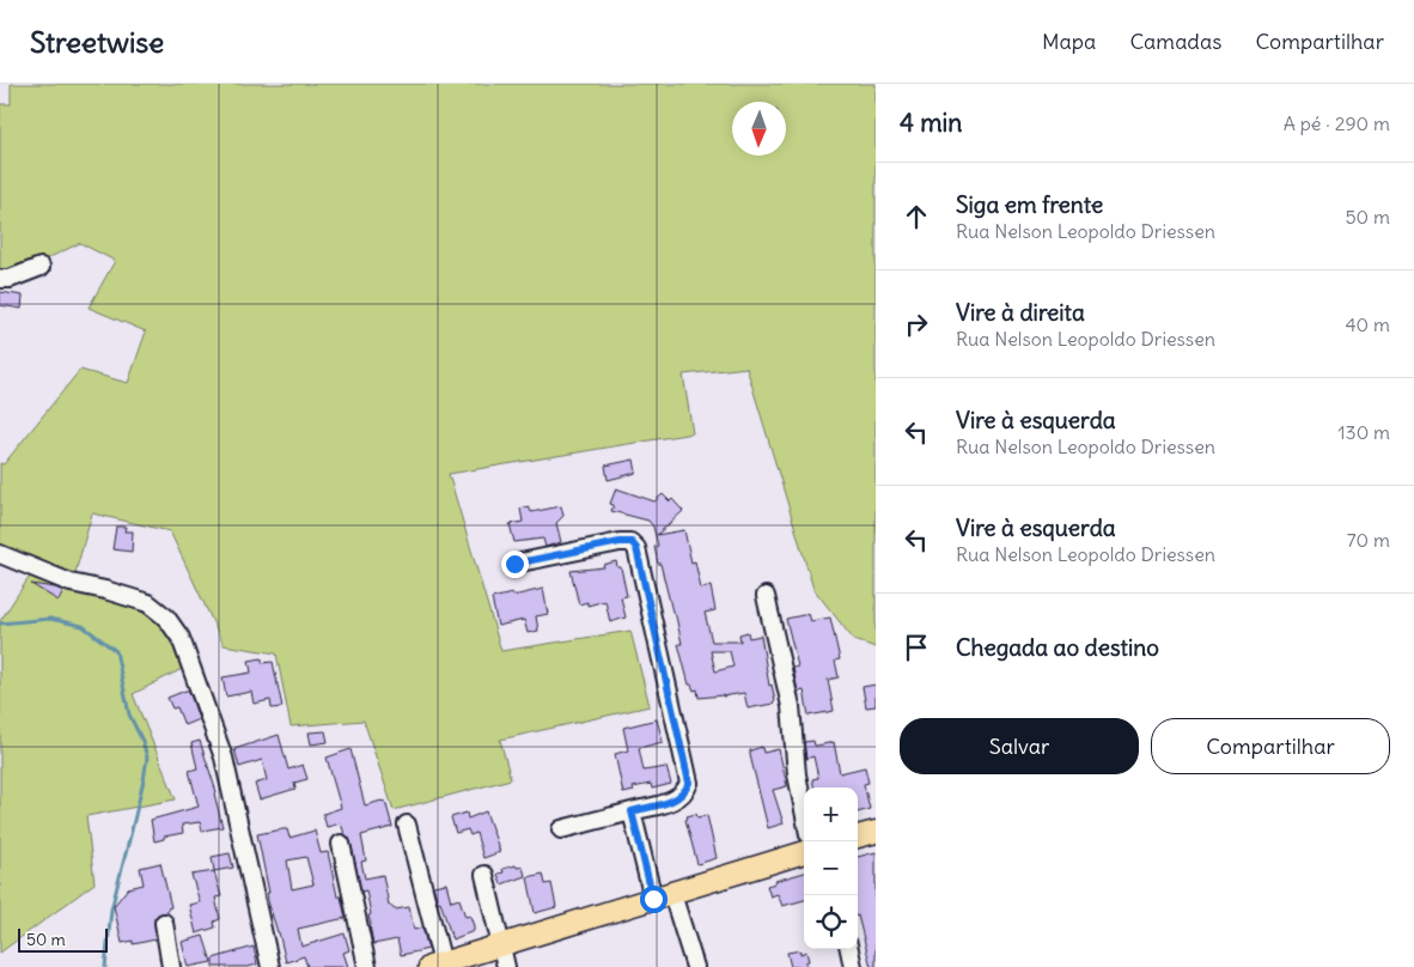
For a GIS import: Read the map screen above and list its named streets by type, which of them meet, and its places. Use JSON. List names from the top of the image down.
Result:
{
  "scale_bar": "50 m",
  "north": "bottom",
  "page": {
    "header": "Streetwise",
    "nav": ["Mapa", "Camadas", "Compartilhar"],
    "heading": ["4 min", "A pé · 290 m"],
    "list": [
      ["Siga em frente", "Rua Nelson Leopoldo Driessen", "50 m"],
      ["Vire à direita", "Rua Nelson Leopoldo Driessen", "40 m"],
      ["Vire à esquerda", "Rua Nelson Leopoldo Driessen", "130 m"],
      ["Vire à esquerda", "Rua Nelson Leopoldo Driessen", "70 m"],
      "Chegada ao destino"
    ],
    "buttons": ["Salvar", "Compartilhar"],
    "map_buttons": ["+", "−"],
    "scale": "50 m"
  }
}
